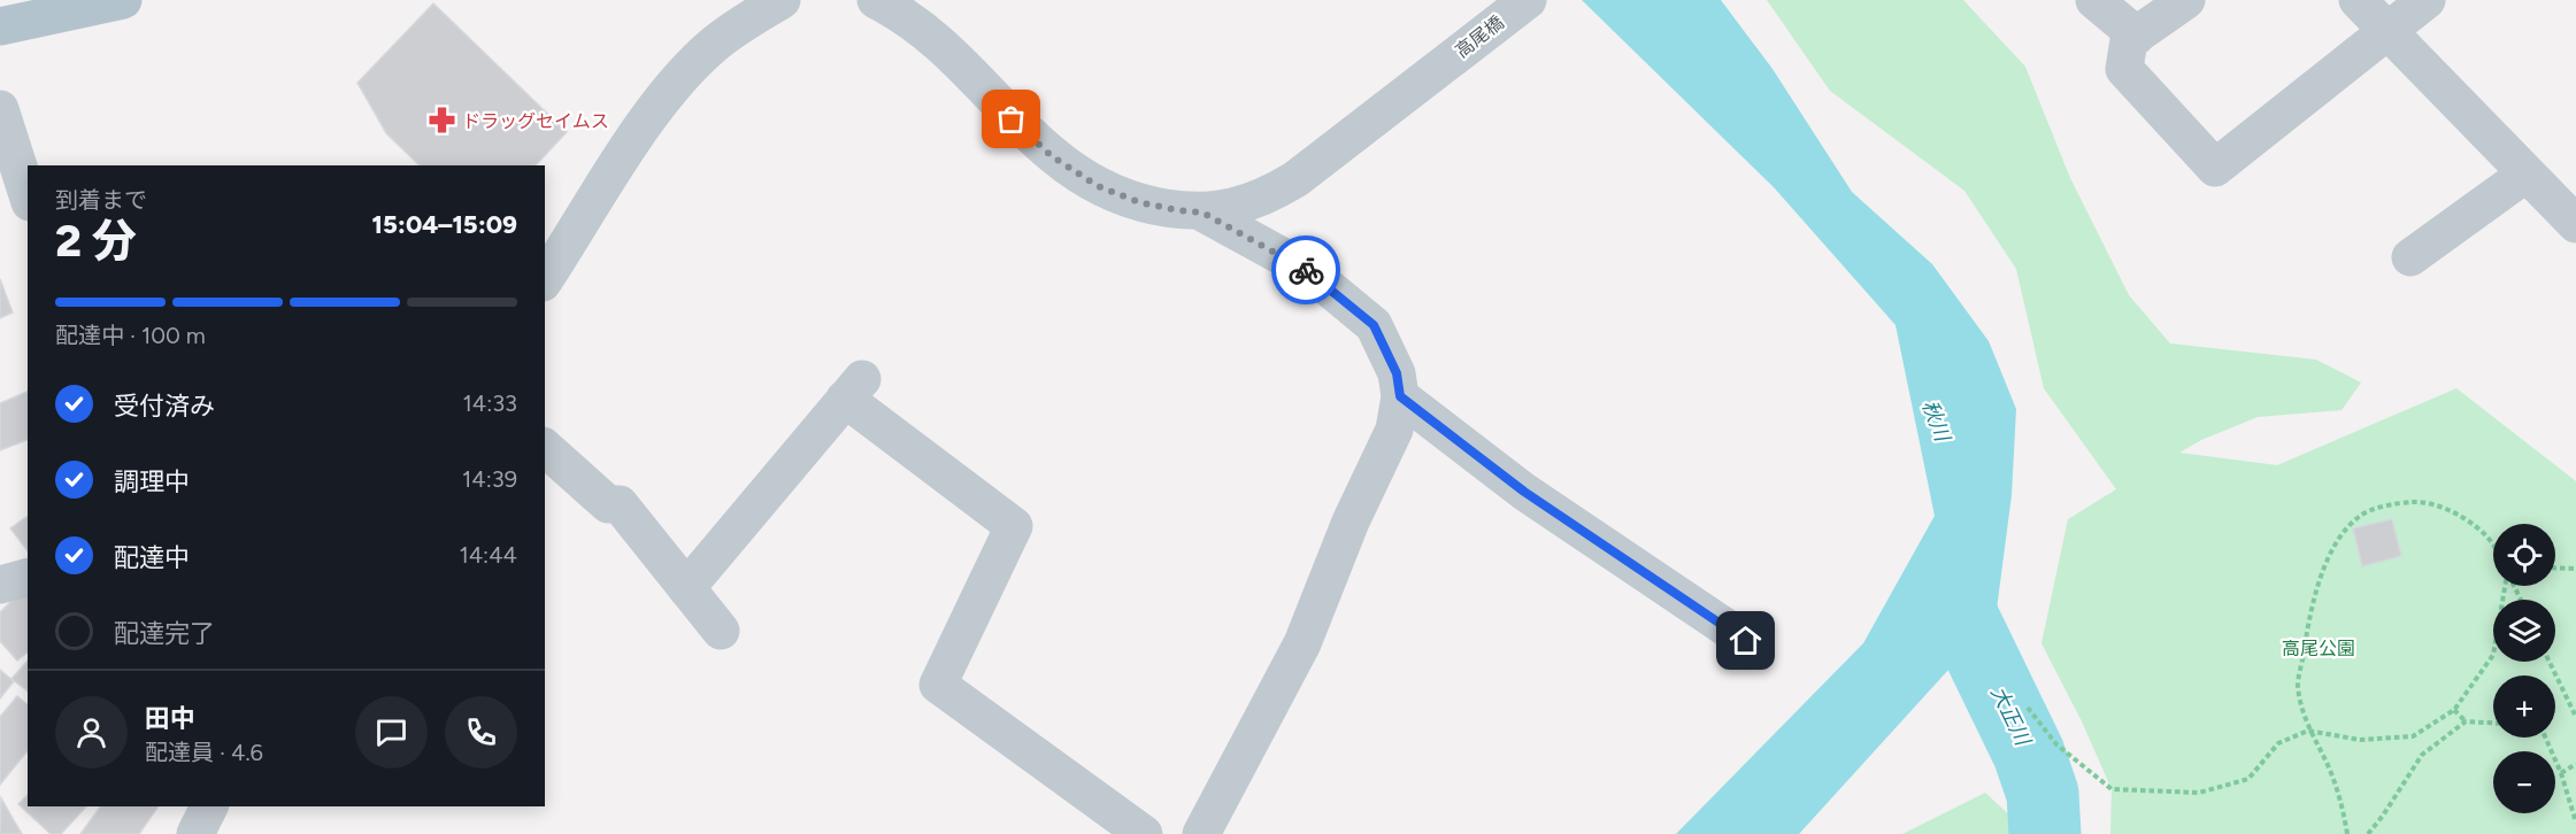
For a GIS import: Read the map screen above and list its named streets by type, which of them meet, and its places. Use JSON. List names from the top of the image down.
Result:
{
  "streets": {
    "street": ["高尾橋"]
  },
  "water": ["秋川", "大正川"],
  "parks": ["高尾公園"],
  "places": {
    "pharmacy": ["ドラッグセイムス"]
  },
  "page": {
    "heading": ["2 分", "到着まで", "15:04–15:09"],
    "panel": ["田中", "配達員 · 4.6"],
    "bar": "配達中 · 100 m",
    "list": [
      ["受付済み", "14:33"],
      ["調理中", "14:39"],
      ["配達中", "14:44"],
      "配達完了"
    ],
    "map_buttons": ["+", "−"]
  }
}
